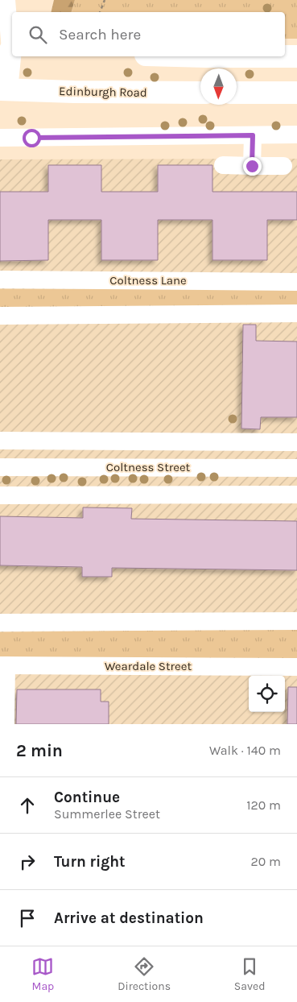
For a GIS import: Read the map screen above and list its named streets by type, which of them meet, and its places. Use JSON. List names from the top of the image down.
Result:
{
  "streets": {
    "main road": ["Edinburgh Road"],
    "street": ["Coltness Lane", "Coltness Street", "Weardale Street"]
  },
  "north": "bottom",
  "page": {
    "search": "Search here",
    "heading": ["2 min", "Walk · 140 m"],
    "list": [
      ["Continue", "Summerlee Street", "120 m"],
      ["Turn right", "20 m"],
      "Arrive at destination"
    ],
    "nav": ["Map", "Directions", "Saved"]
  }
}
